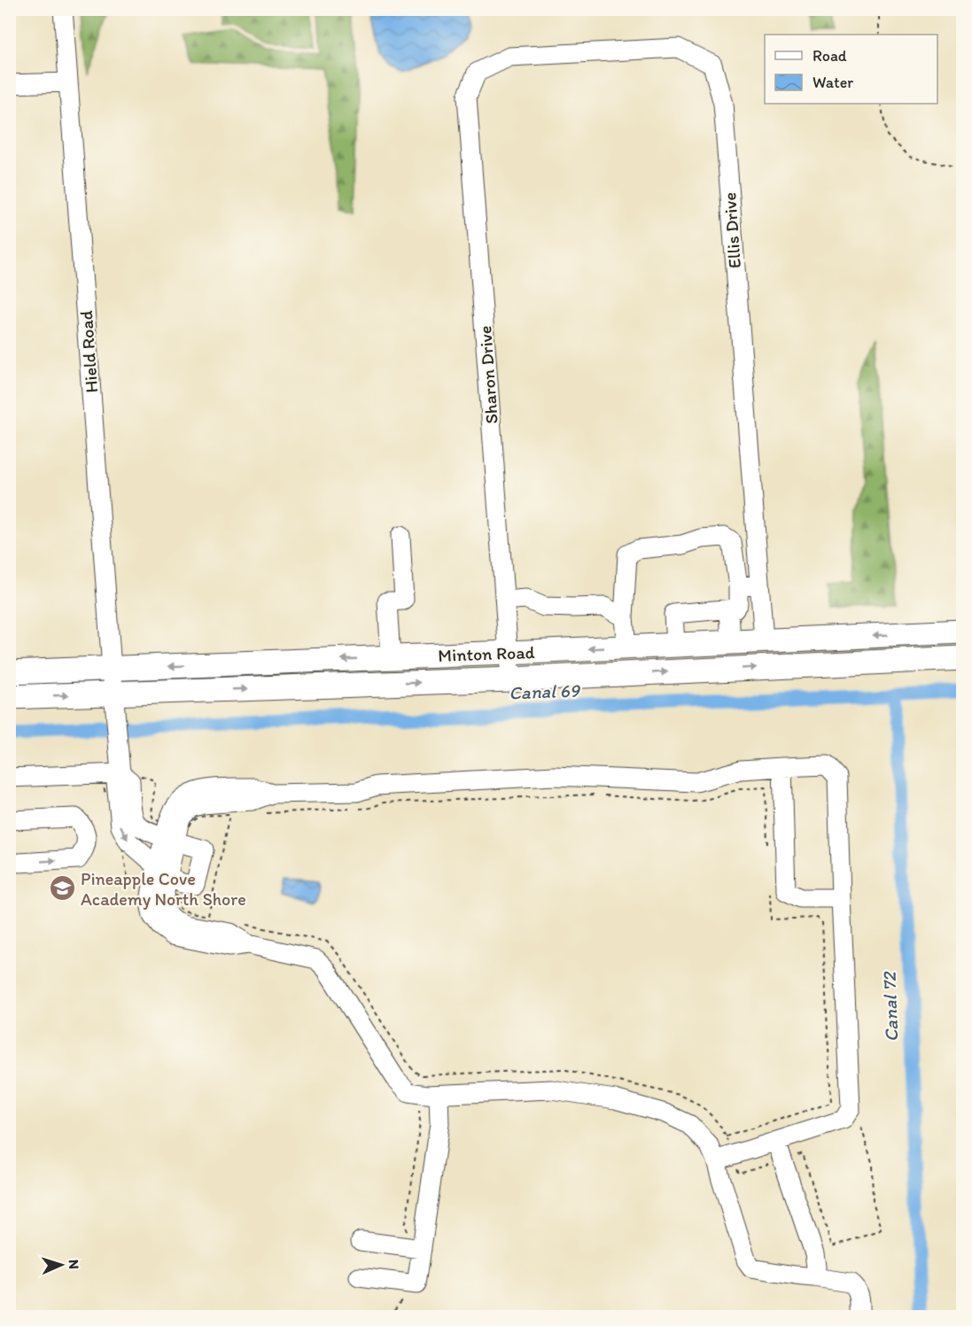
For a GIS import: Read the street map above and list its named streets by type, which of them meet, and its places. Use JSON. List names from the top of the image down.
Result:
{
  "streets": {
    "main road": ["Minton Road"],
    "street": ["Ellis Drive", "Hield Road", "Sharon Drive"]
  },
  "crossings": [
    ["Ellis Drive", "Sharon Drive"],
    ["Ellis Drive", "Minton Road"],
    ["Hield Road", "Minton Road"],
    ["Sharon Drive", "Minton Road"]
  ],
  "water": ["Canal 69", "Canal 72"],
  "places": {
    "school or university": ["Pineapple Cove Academy North Shore"]
  },
  "legend": ["Road", "Water"],
  "north": "right"
}
